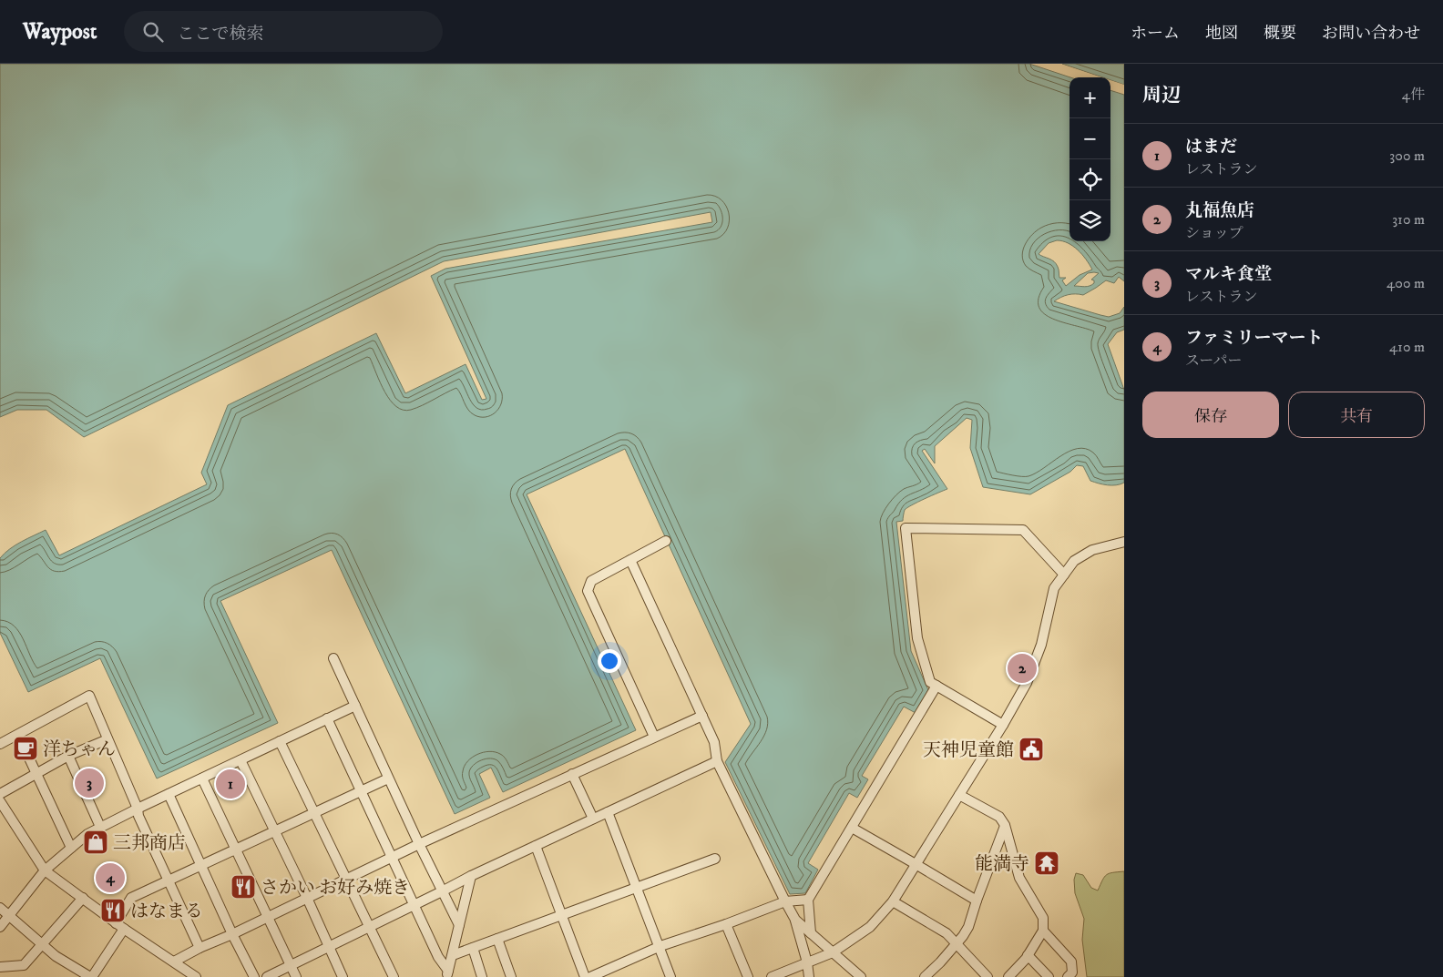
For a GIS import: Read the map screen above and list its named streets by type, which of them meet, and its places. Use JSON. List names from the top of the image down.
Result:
{
  "places": {
    "cafe": ["洋ちゃん"],
    "public building": ["天神児童館"],
    "shop": ["三邦商店"],
    "temple": ["能満寺"],
    "restaurant": ["さかい お好み焼き", "はなまる"]
  },
  "page": {
    "header": "Waypost",
    "search": "ここで検索",
    "nav": [
      "ホーム",
      "地図",
      "概要",
      "お問い合わせ"
    ],
    "heading": ["周辺", "4件"],
    "map_buttons": ["+", "−"],
    "list": [
      {
        "mark": "1",
        "name": "はまだ",
        "note": "レストラン",
        "value": "300 m"
      },
      {
        "mark": "2",
        "name": "丸福魚店",
        "note": "ショップ",
        "value": "310 m"
      },
      {
        "mark": "3",
        "name": "マルキ食堂",
        "note": "レストラン",
        "value": "400 m"
      },
      {
        "mark": "4",
        "name": "ファミリーマート",
        "note": "スーパー",
        "value": "410 m"
      }
    ],
    "buttons": ["保存", "共有"],
    "pins": [
      "2",
      "3",
      "1",
      "4"
    ]
  }
}
